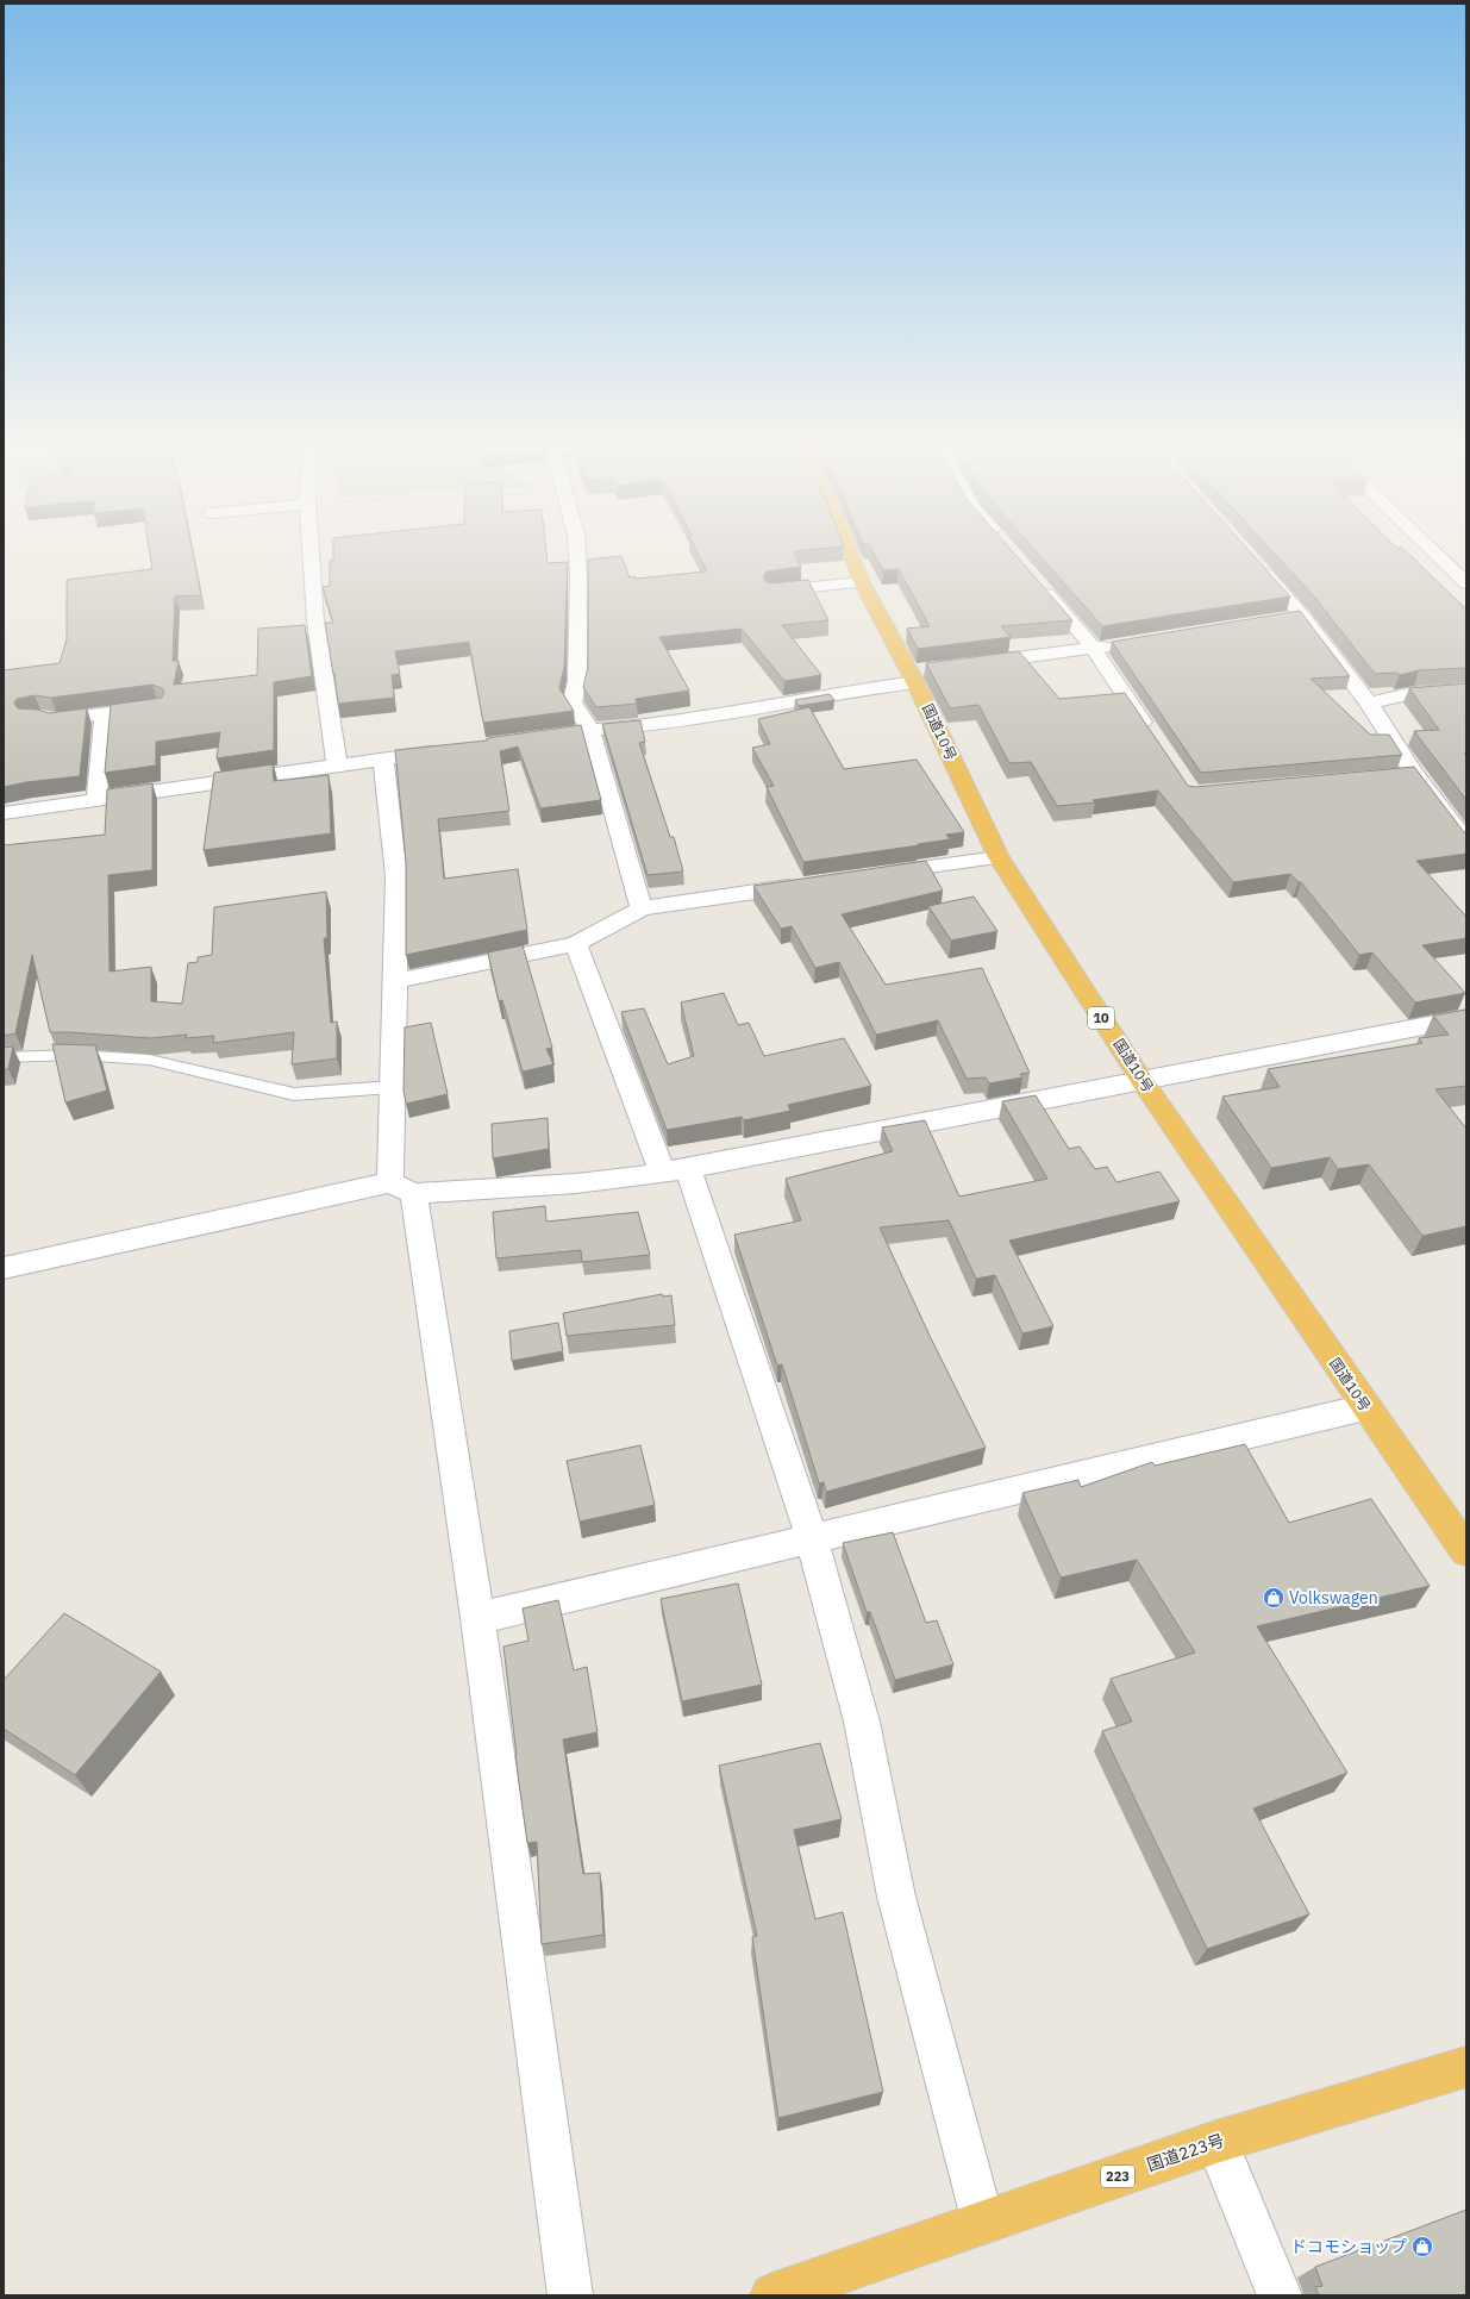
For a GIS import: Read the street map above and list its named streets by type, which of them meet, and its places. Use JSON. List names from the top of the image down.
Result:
{
  "streets": {
    "highway": [
      "国道10号",
      "10",
      "国道223号",
      "223"
    ]
  },
  "places": {
    "shop": ["Volkswagen", "ドコモショップ"]
  }
}
